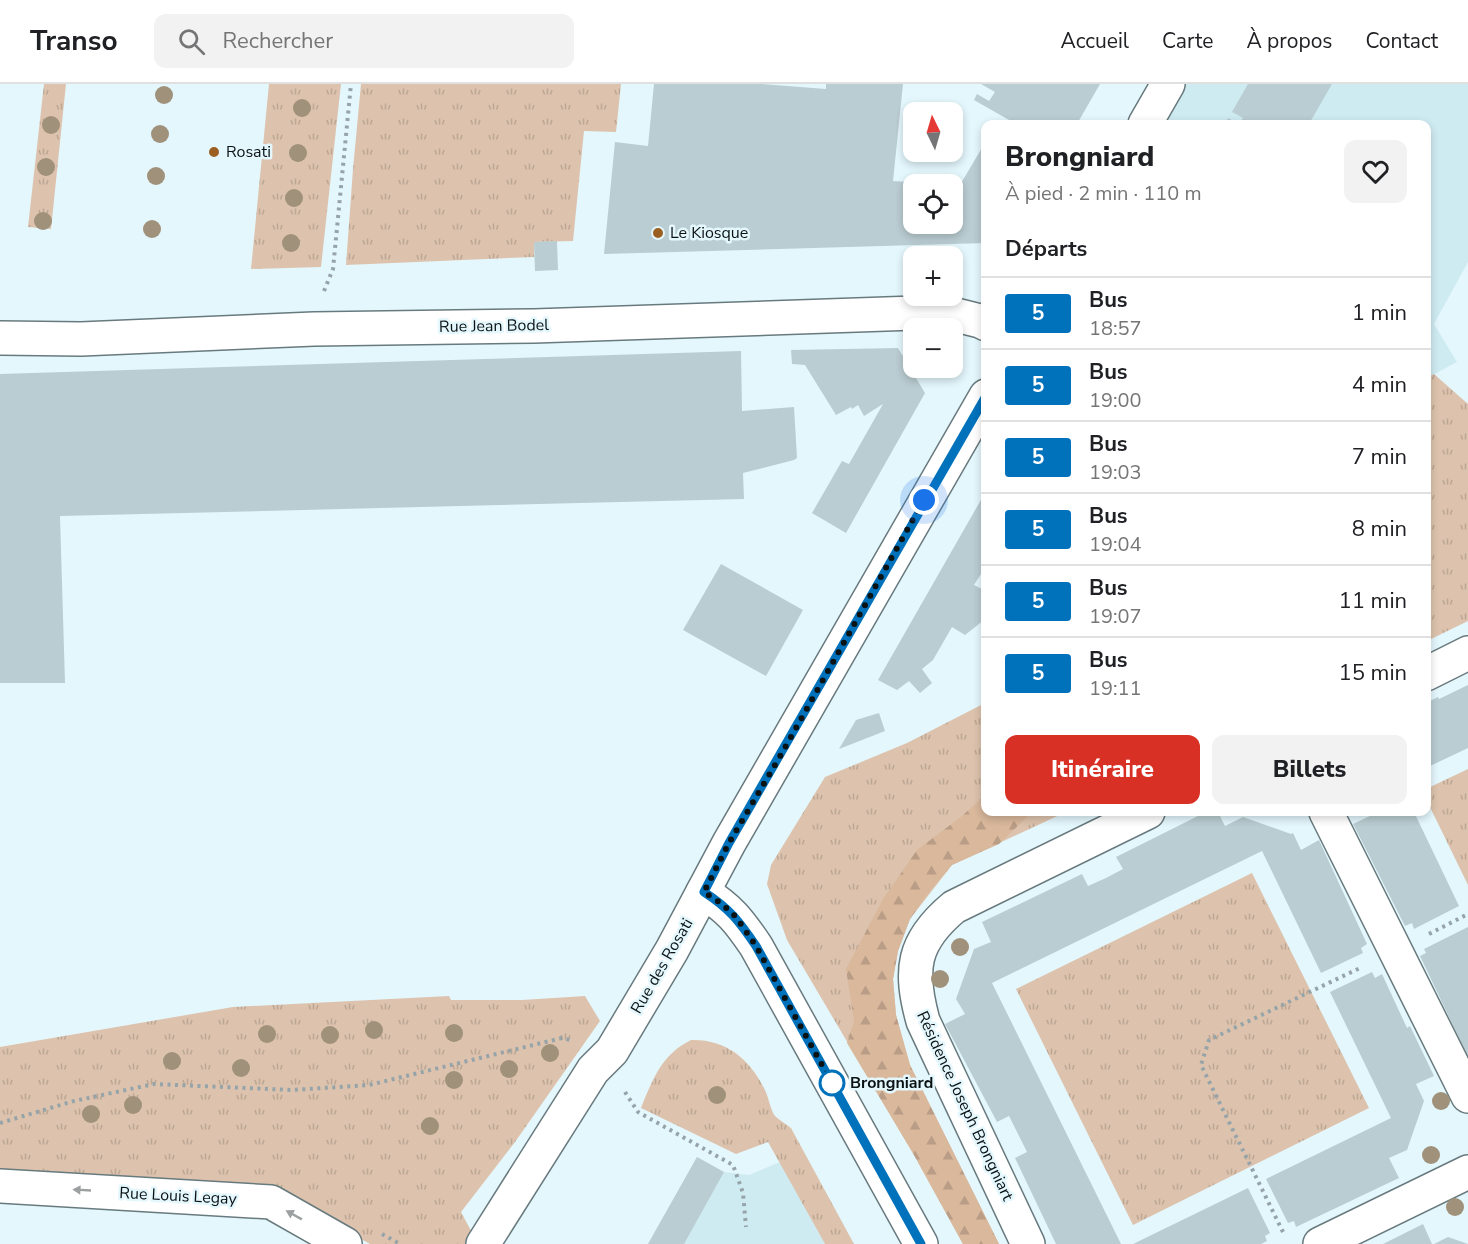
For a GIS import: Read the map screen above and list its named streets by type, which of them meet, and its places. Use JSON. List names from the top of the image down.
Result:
{
  "streets": {
    "street": [
      "Rue Jean Bodel",
      "Rue des Rosati",
      "Résidence Joseph Brongniart",
      "Rue Louis Legay"
    ]
  },
  "one_way": ["Rue Louis Legay"],
  "places": ["Rosati", "Le Kiosque", "Brongniard"],
  "lines": ["bus line 5"],
  "north": "top",
  "page": {
    "header": "Transo",
    "search": "Rechercher",
    "nav": [
      "Accueil",
      "Carte",
      "À propos",
      "Contact"
    ],
    "map_buttons": ["+", "−"],
    "heading": [
      ["Brongniard", "À pied · 2 min · 110 m"],
      "Départs"
    ],
    "list": [
      {
        "mark": "5",
        "name": "Bus",
        "note": "18:57",
        "value": "1 min"
      },
      {
        "mark": "5",
        "name": "Bus",
        "note": "19:00",
        "value": "4 min"
      },
      {
        "mark": "5",
        "name": "Bus",
        "note": "19:03",
        "value": "7 min"
      },
      {
        "mark": "5",
        "name": "Bus",
        "note": "19:04",
        "value": "8 min"
      },
      {
        "mark": "5",
        "name": "Bus",
        "note": "19:07",
        "value": "11 min"
      },
      {
        "mark": "5",
        "name": "Bus",
        "note": "19:11",
        "value": "15 min"
      }
    ],
    "buttons": ["Itinéraire", "Billets"]
  }
}
